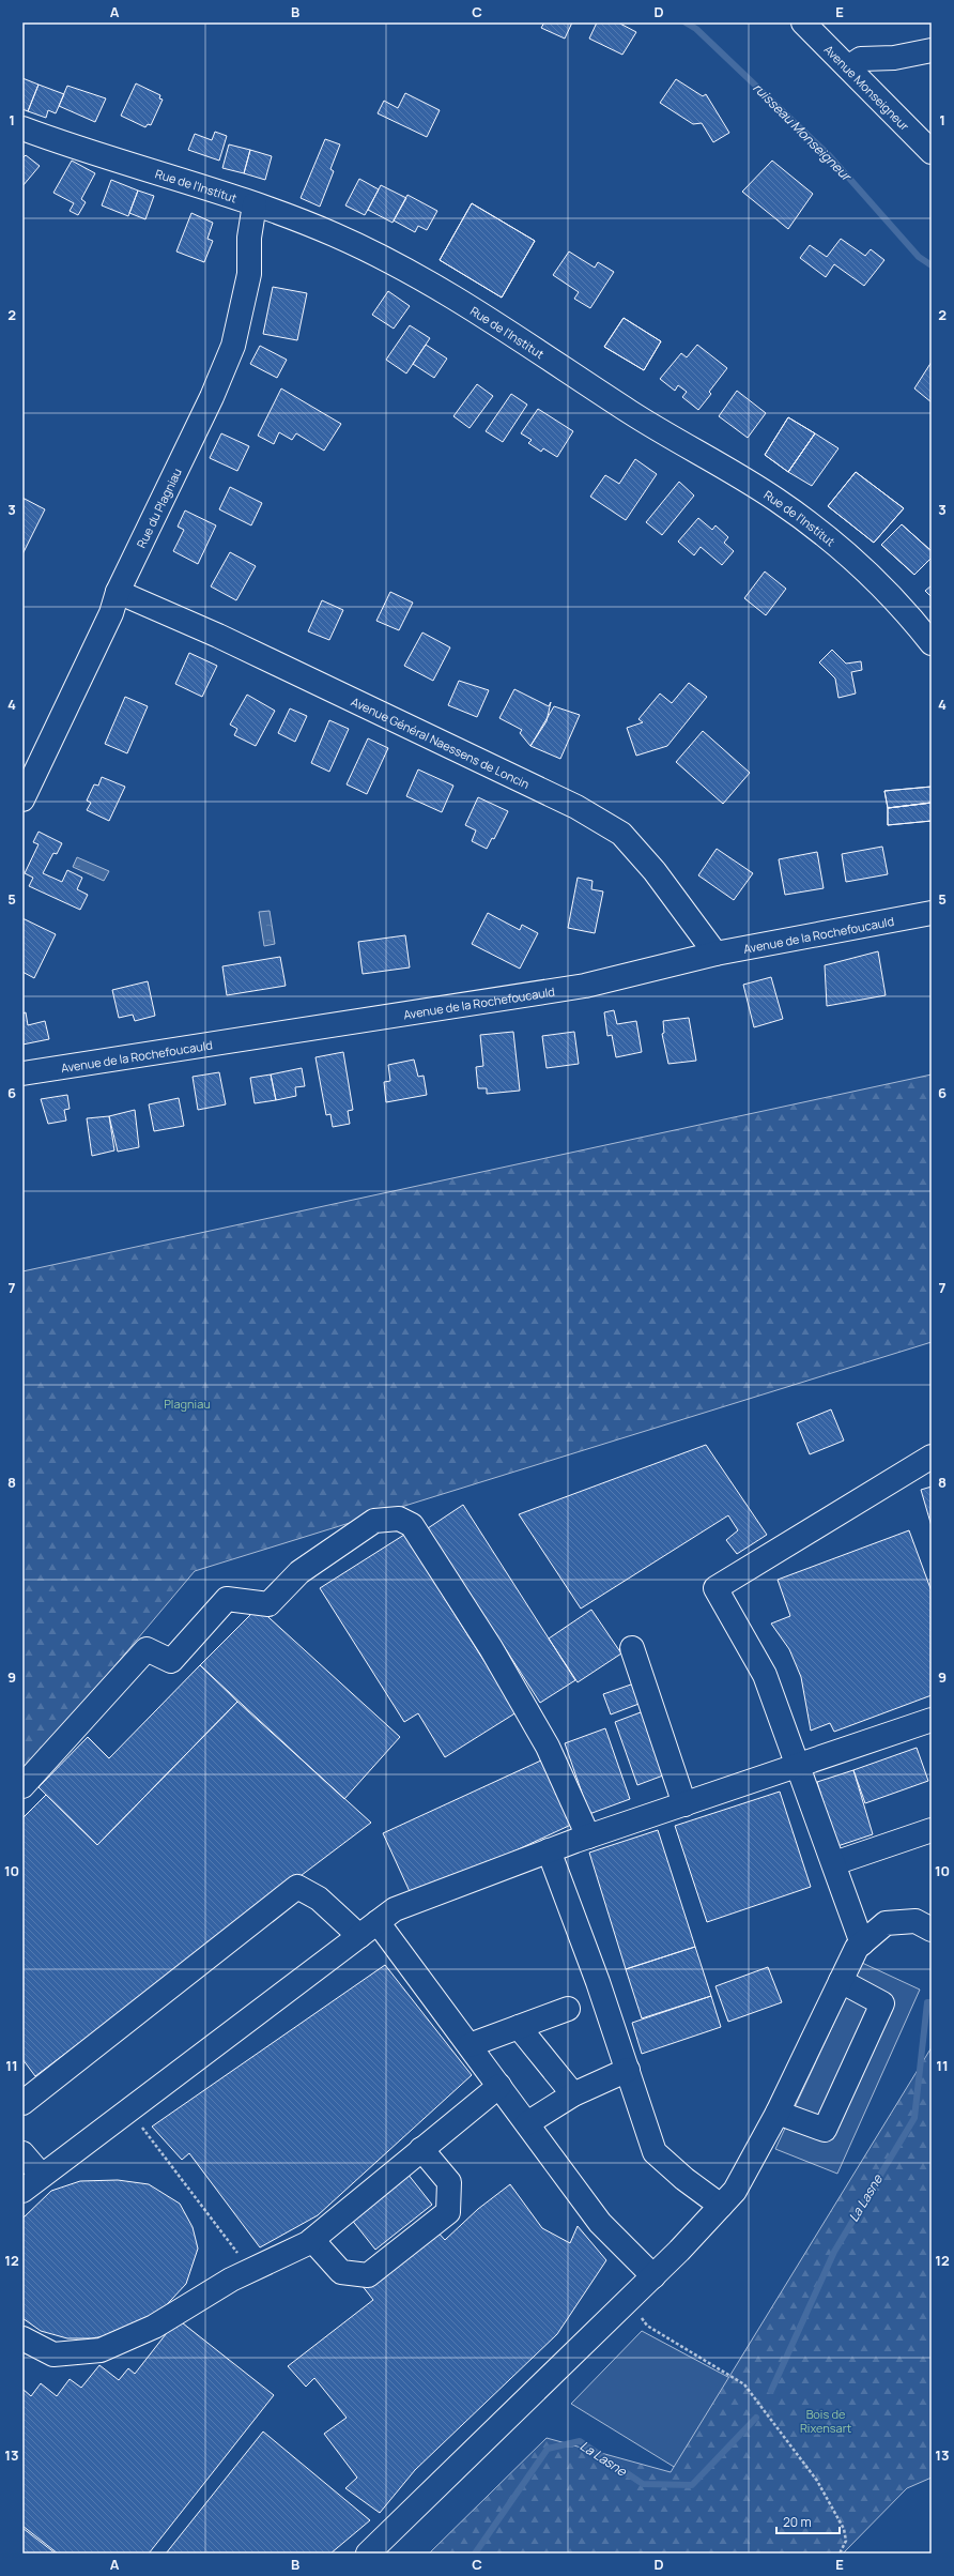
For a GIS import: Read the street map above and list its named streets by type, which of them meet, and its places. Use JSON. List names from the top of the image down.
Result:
{
  "streets": {
    "street": [
      "Avenue Monseigneur",
      "Rue de l'Institut",
      "Rue du Plagniau",
      "Avenue Général Naessens de Loncin",
      "Avenue de la Rochefoucauld"
    ]
  },
  "crossings": [
    ["Rue de l'Institut", "Rue du Plagniau"],
    ["Rue du Plagniau", "Avenue Général Naessens de Loncin"],
    ["Avenue Général Naessens de Loncin", "Avenue de la Rochefoucauld"]
  ],
  "water": ["ruisseau Monseigneur", "La Lasne"],
  "parks": ["Plagniau", "Bois de Rixensart"],
  "scale_bar": "20 m",
  "grid": {
    "columns": [
      "A",
      "B",
      "C",
      "D",
      "E"
    ],
    "rows": [
      "1",
      "2",
      "3",
      "4",
      "5",
      "6",
      "7",
      "8",
      "9",
      "10",
      "11",
      "12",
      "13"
    ]
  }
}
